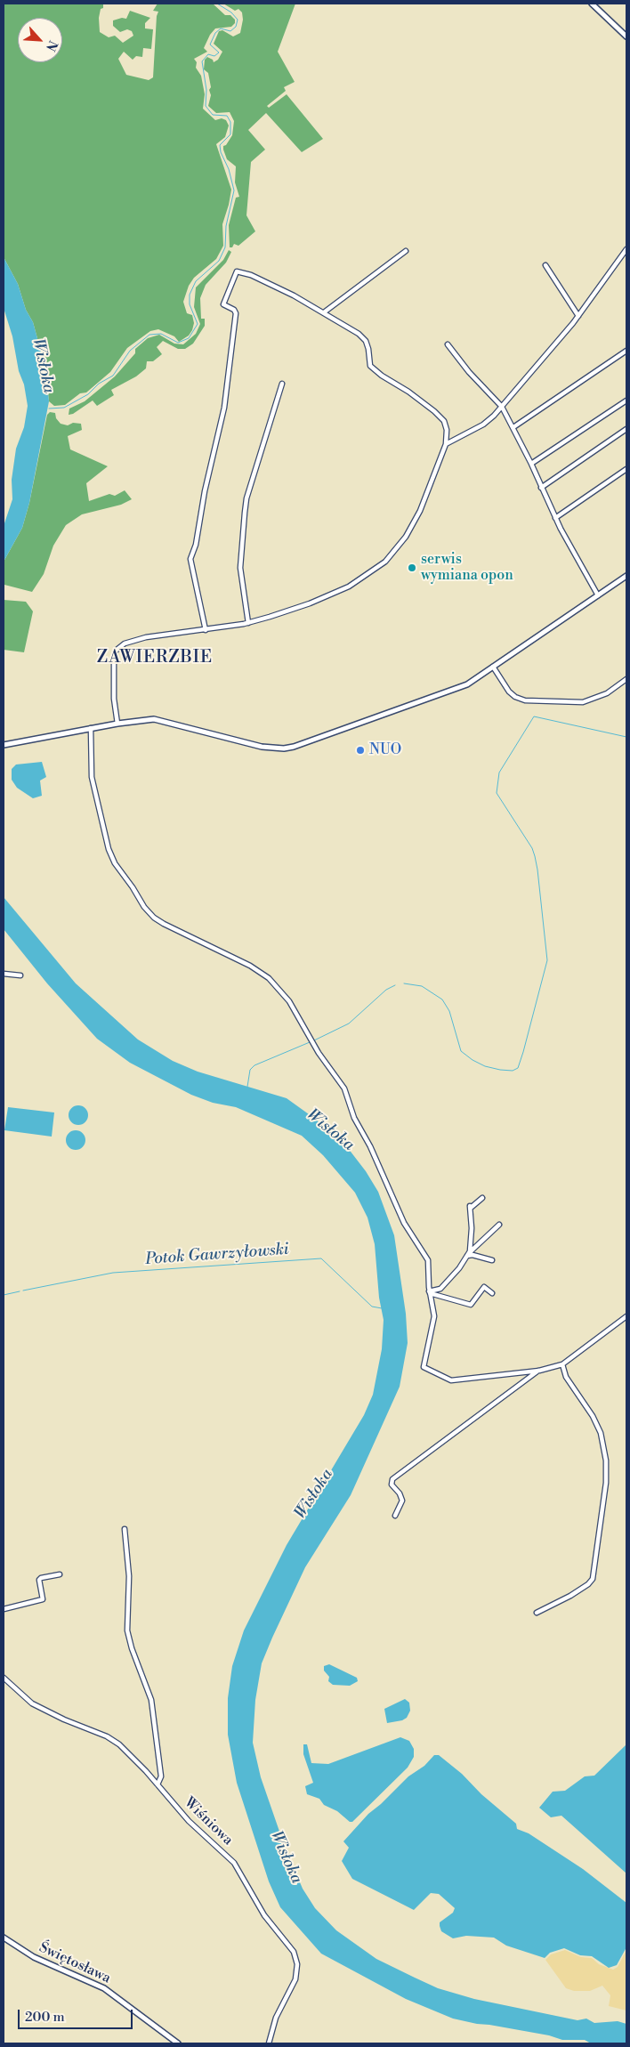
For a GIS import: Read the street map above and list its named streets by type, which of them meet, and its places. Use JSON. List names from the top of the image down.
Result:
{
  "streets": {
    "street": ["Wiśniowa", "Świętosława"]
  },
  "districts": ["ZAWIERZBIE"],
  "water": ["Wisłoka", "Potok Gawrzyłowski"],
  "places": ["serwis wymiana opon", "NUO"],
  "scale_bar": "200 m",
  "north": "bottom right"
}
